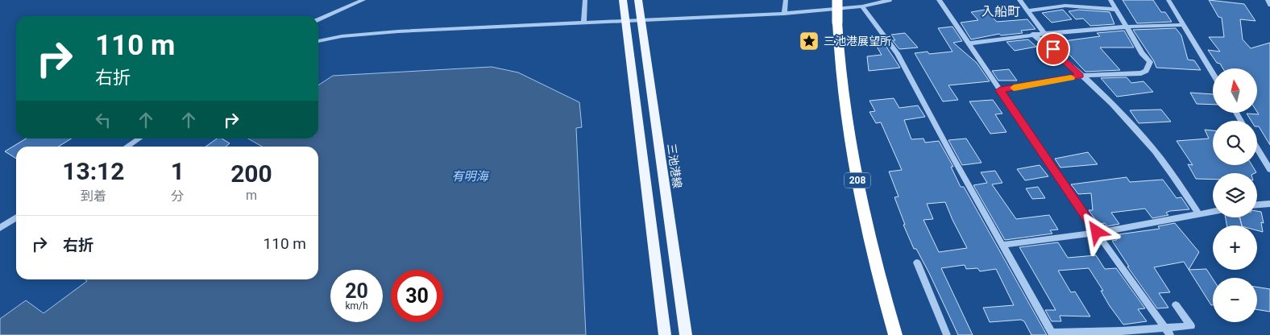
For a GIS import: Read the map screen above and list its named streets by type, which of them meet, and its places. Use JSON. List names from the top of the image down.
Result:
{
  "streets": {
    "highway": ["208"],
    "main road": ["三池港線"]
  },
  "districts": ["入船町"],
  "water": ["有明海"],
  "places": {
    "place": ["三池港展望所"]
  },
  "north": "top",
  "page": {
    "turn": ["110 m", "右折"],
    "map_buttons": ["+", "−"],
    "eta": [
      "13:12",
      "到着",
      "1",
      "分",
      "200",
      "m"
    ],
    "list": [
      {
        "name": "右折",
        "value": "110 m"
      }
    ],
    "speed": "20 km/h",
    "limit": "30"
  }
}
